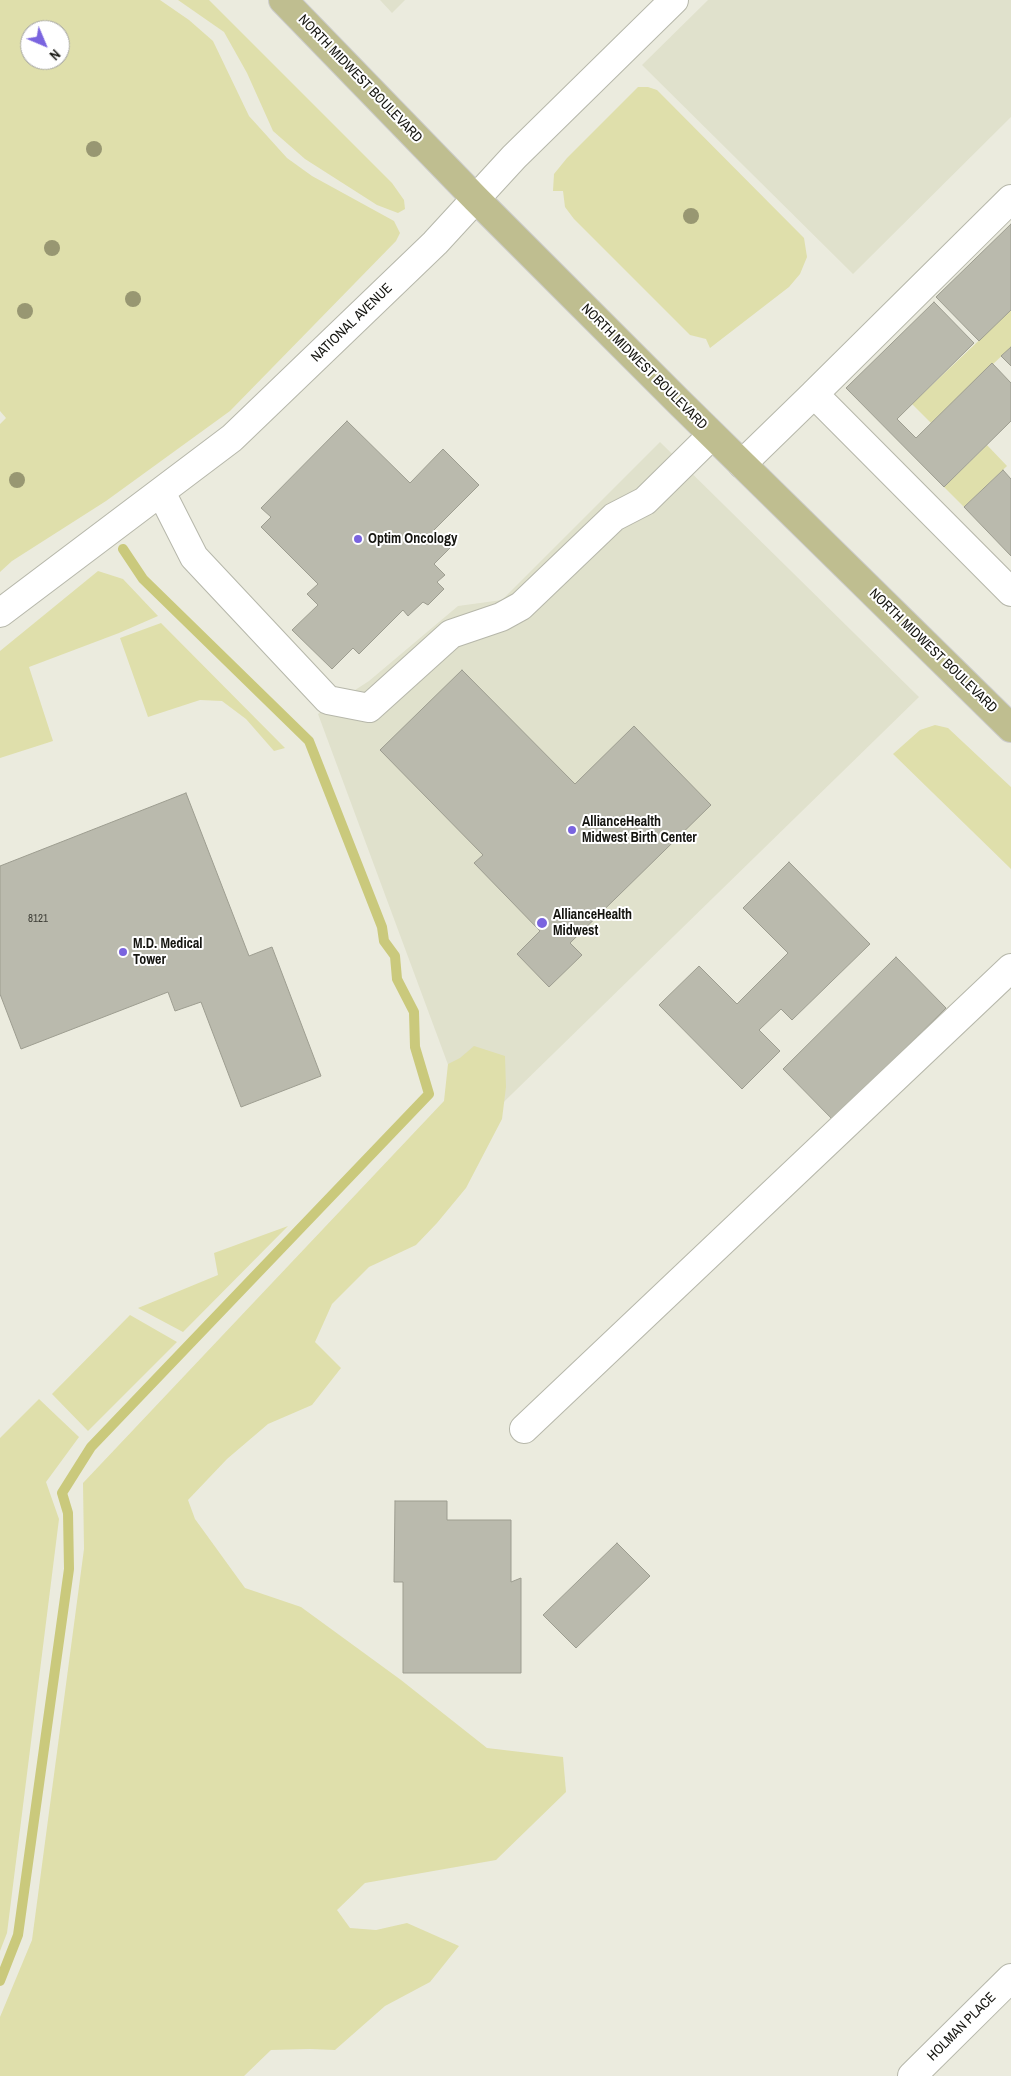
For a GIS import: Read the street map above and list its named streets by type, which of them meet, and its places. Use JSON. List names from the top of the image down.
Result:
{
  "streets": {
    "main road": ["NORTH MIDWEST BOULEVARD"],
    "street": ["NATIONAL AVENUE", "HOLMAN PLACE"]
  },
  "crossings": [
    ["NORTH MIDWEST BOULEVARD", "NATIONAL AVENUE"]
  ],
  "places": [
    "Optim Oncology",
    "AllianceHealth Midwest Birth Center",
    "AllianceHealth Midwest",
    "M.D. Medical Tower"
  ],
  "house_numbers": ["8121"],
  "north": "bottom right"
}
